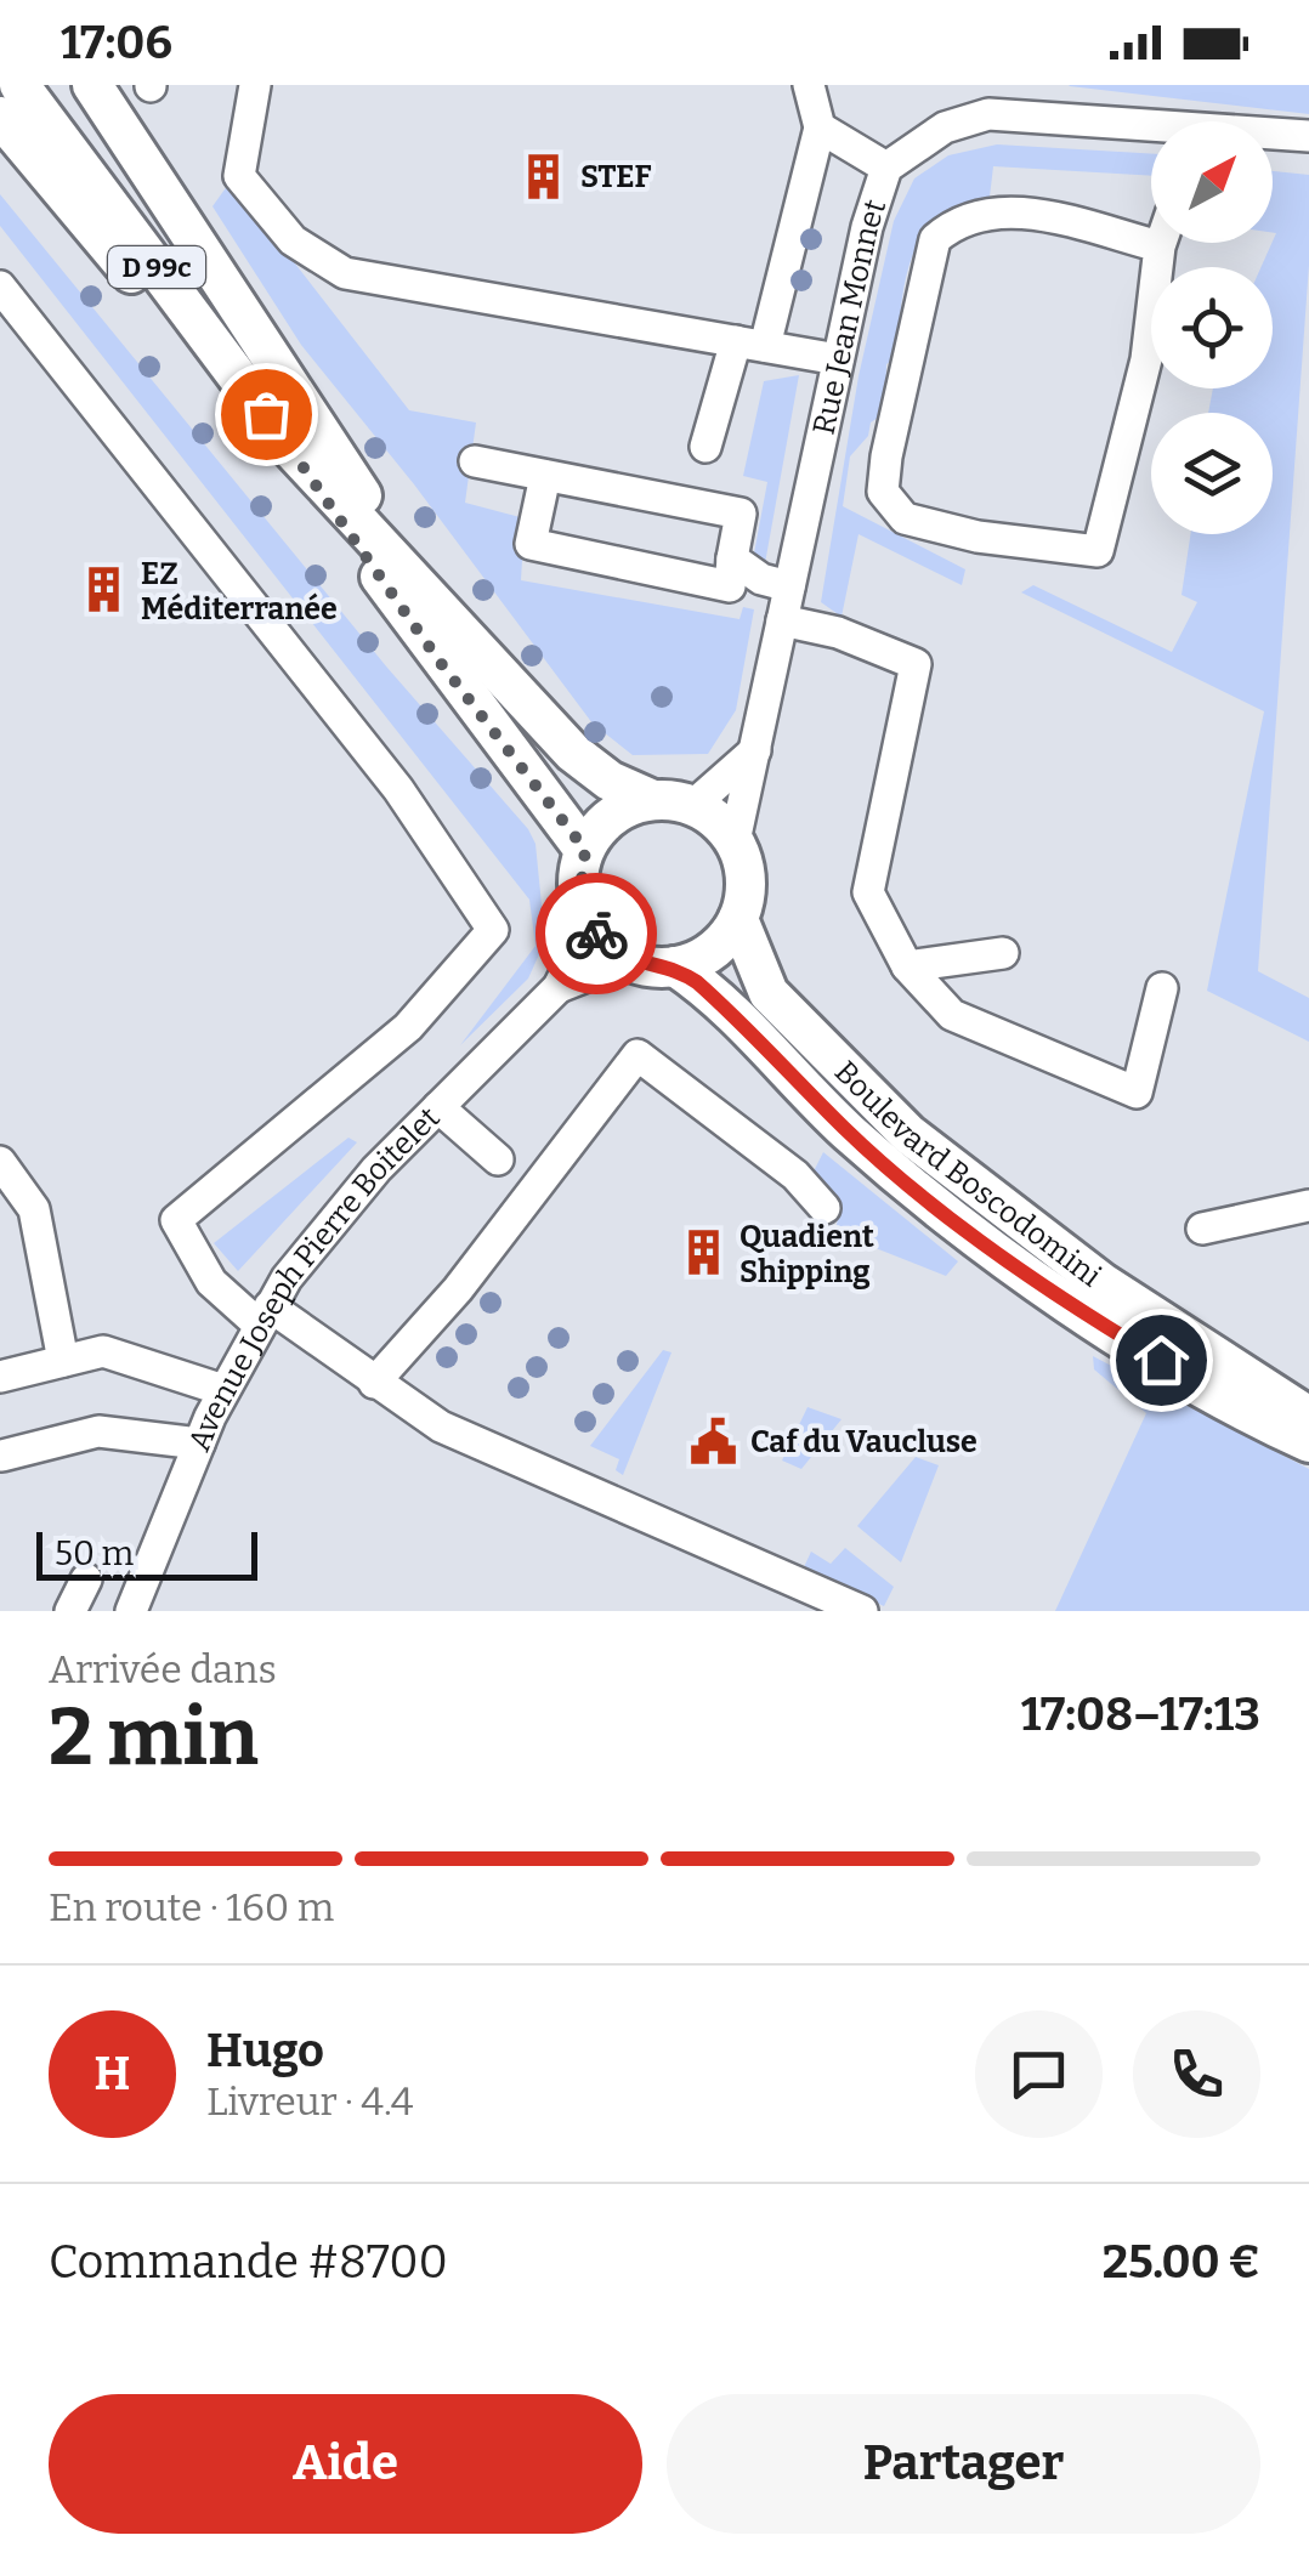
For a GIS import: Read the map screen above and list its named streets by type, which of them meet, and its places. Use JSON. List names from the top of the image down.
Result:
{
  "streets": {
    "main road": ["D 99c", "Boulevard Boscodomini"],
    "street": ["Rue Jean Monnet", "Avenue Joseph Pierre Boitelet"]
  },
  "crossings": [
    ["Rue Jean Monnet", "Boulevard Boscodomini"],
    ["Rue Jean Monnet", "Avenue Joseph Pierre Boitelet"],
    ["Boulevard Boscodomini", "Avenue Joseph Pierre Boitelet"]
  ],
  "places": {
    "building": ["STEF", "EZ Méditerranée", "Quadient Shipping"],
    "public building": ["Caf du Vaucluse"]
  },
  "scale_bar": "50 m",
  "north": "top right",
  "page": {
    "status": "17:06",
    "scale": "50 m",
    "heading": ["2 min", "Arrivée dans", "17:08–17:13"],
    "panel": [
      "Hugo",
      "Livreur · 4.4",
      "Commande #8700",
      "25.00 €"
    ],
    "bar": "En route · 160 m",
    "round": "H",
    "buttons": ["Aide", "Partager"]
  }
}
